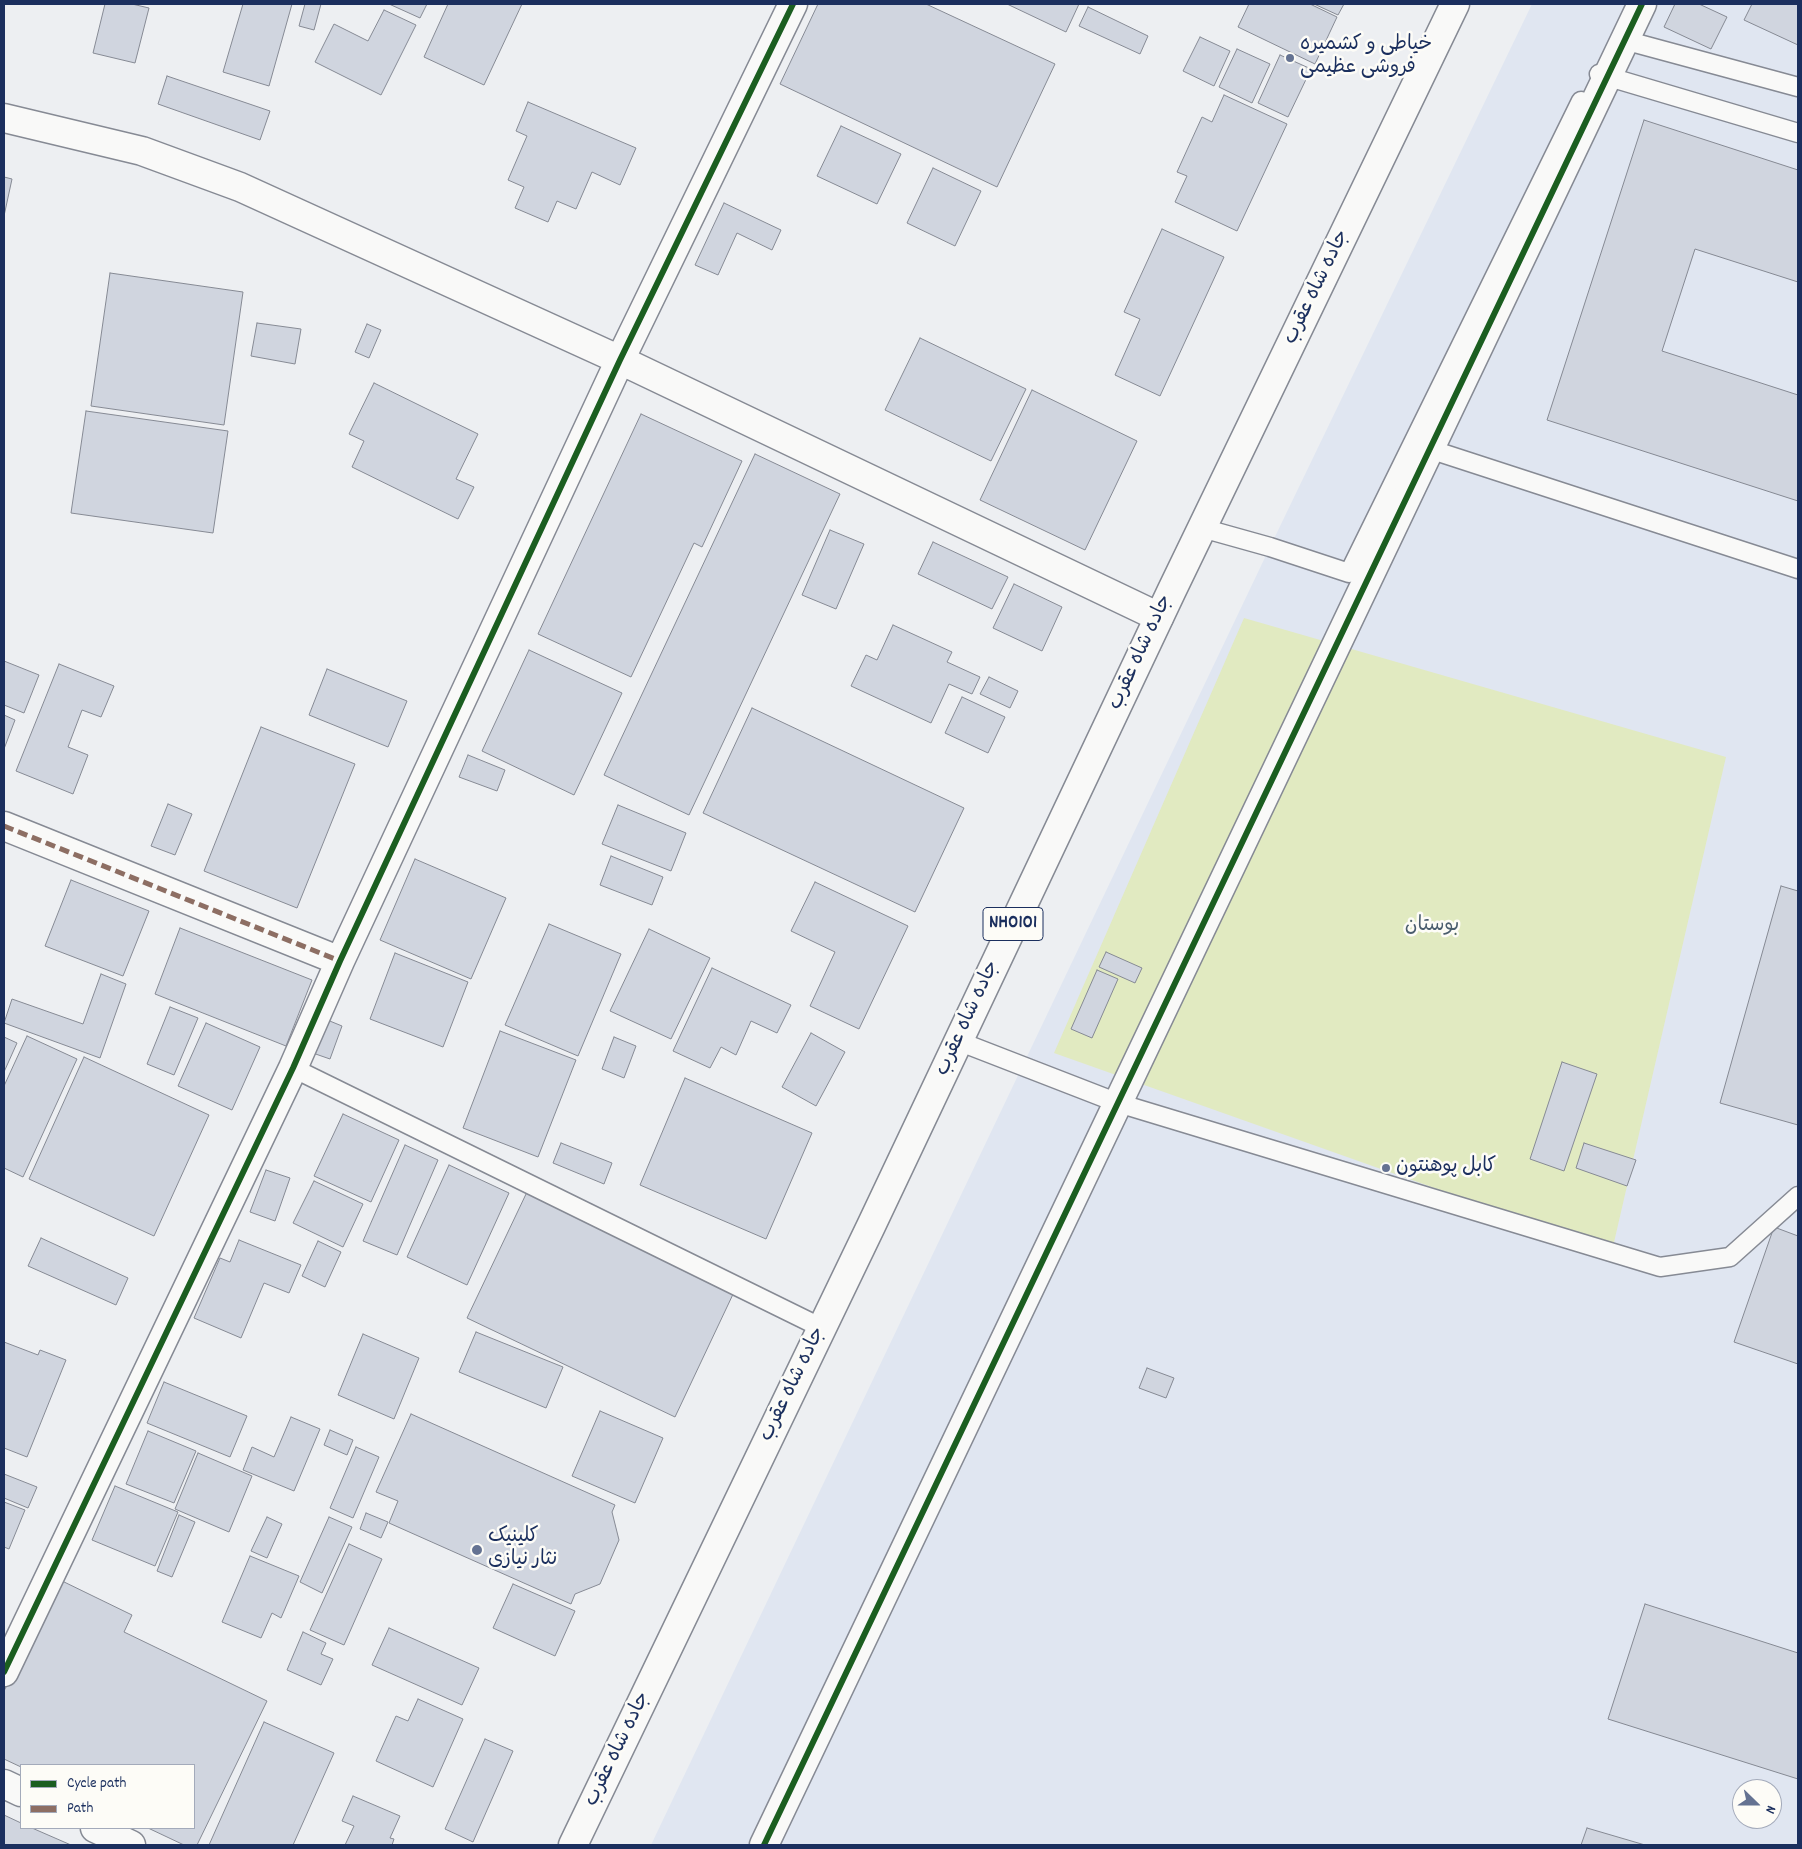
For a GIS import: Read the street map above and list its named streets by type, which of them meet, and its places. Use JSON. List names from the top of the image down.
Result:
{
  "streets": {
    "main road": ["جاده شاه عقرب", "NH0101"]
  },
  "parks": ["بوستان"],
  "places": ["خیاطی و کشمیره فروشی عظیمی", "کابل پوهنتون", "کلینیک نثار نیازی"],
  "legend": ["Cycle path", "Path"],
  "north": "right"
}
